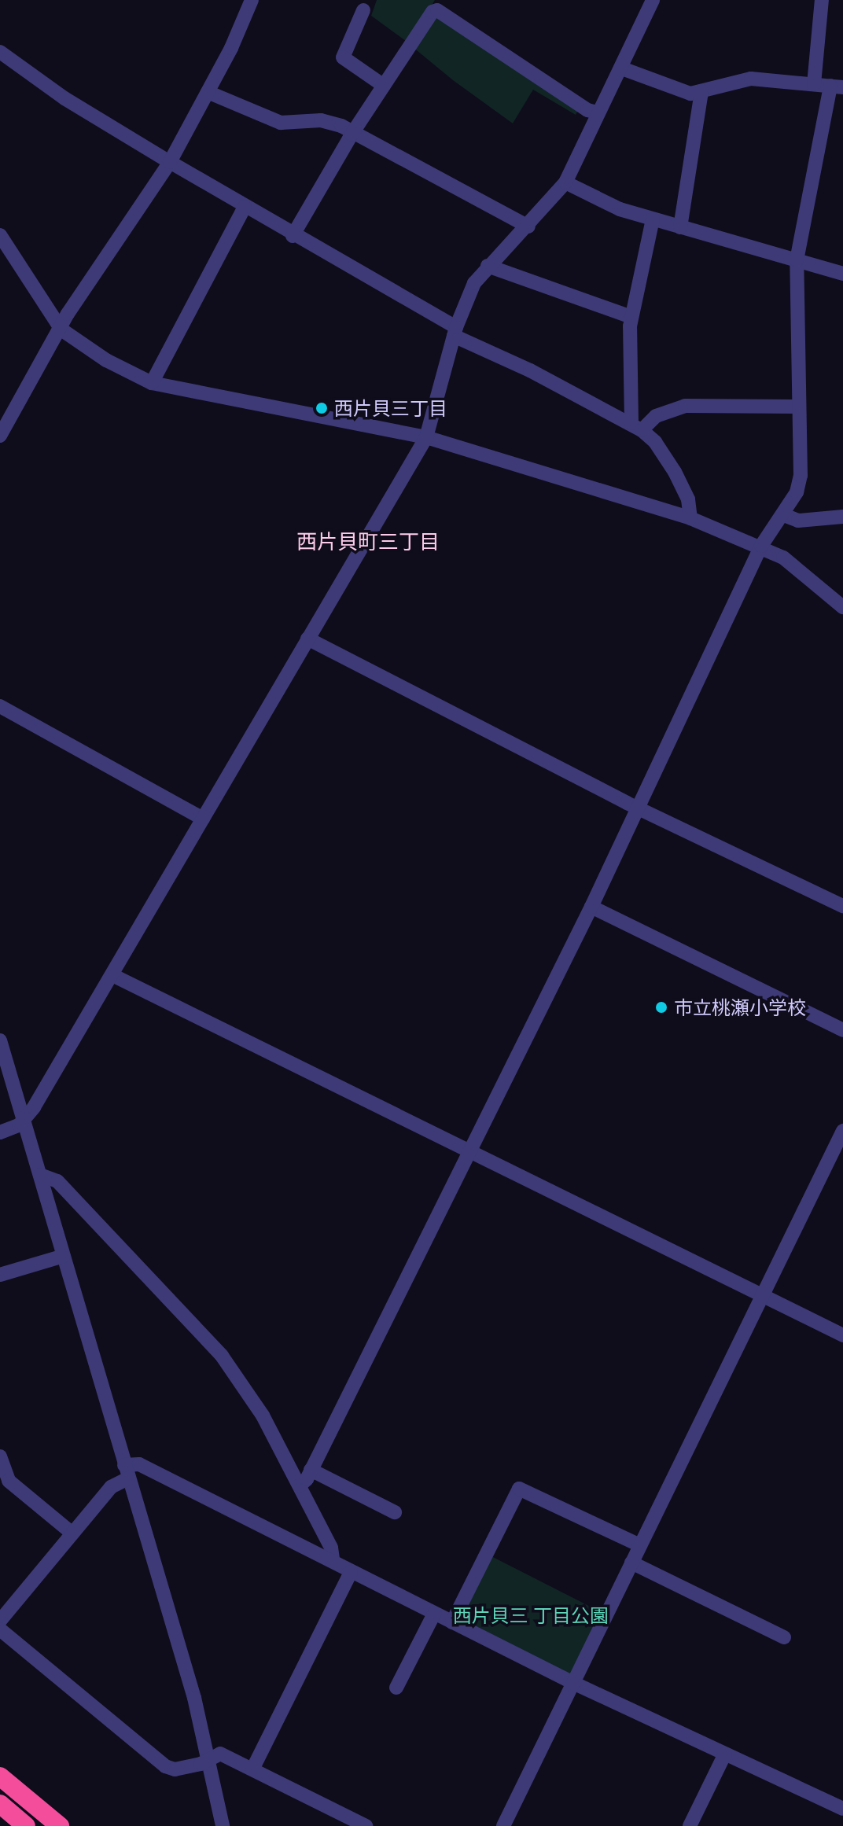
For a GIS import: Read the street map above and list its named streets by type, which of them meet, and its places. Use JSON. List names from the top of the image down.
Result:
{
  "districts": ["西片貝町三丁目"],
  "parks": ["西片貝三 丁目公園"],
  "places": ["西片貝三丁目", "市立桃瀬小学校"]
}
